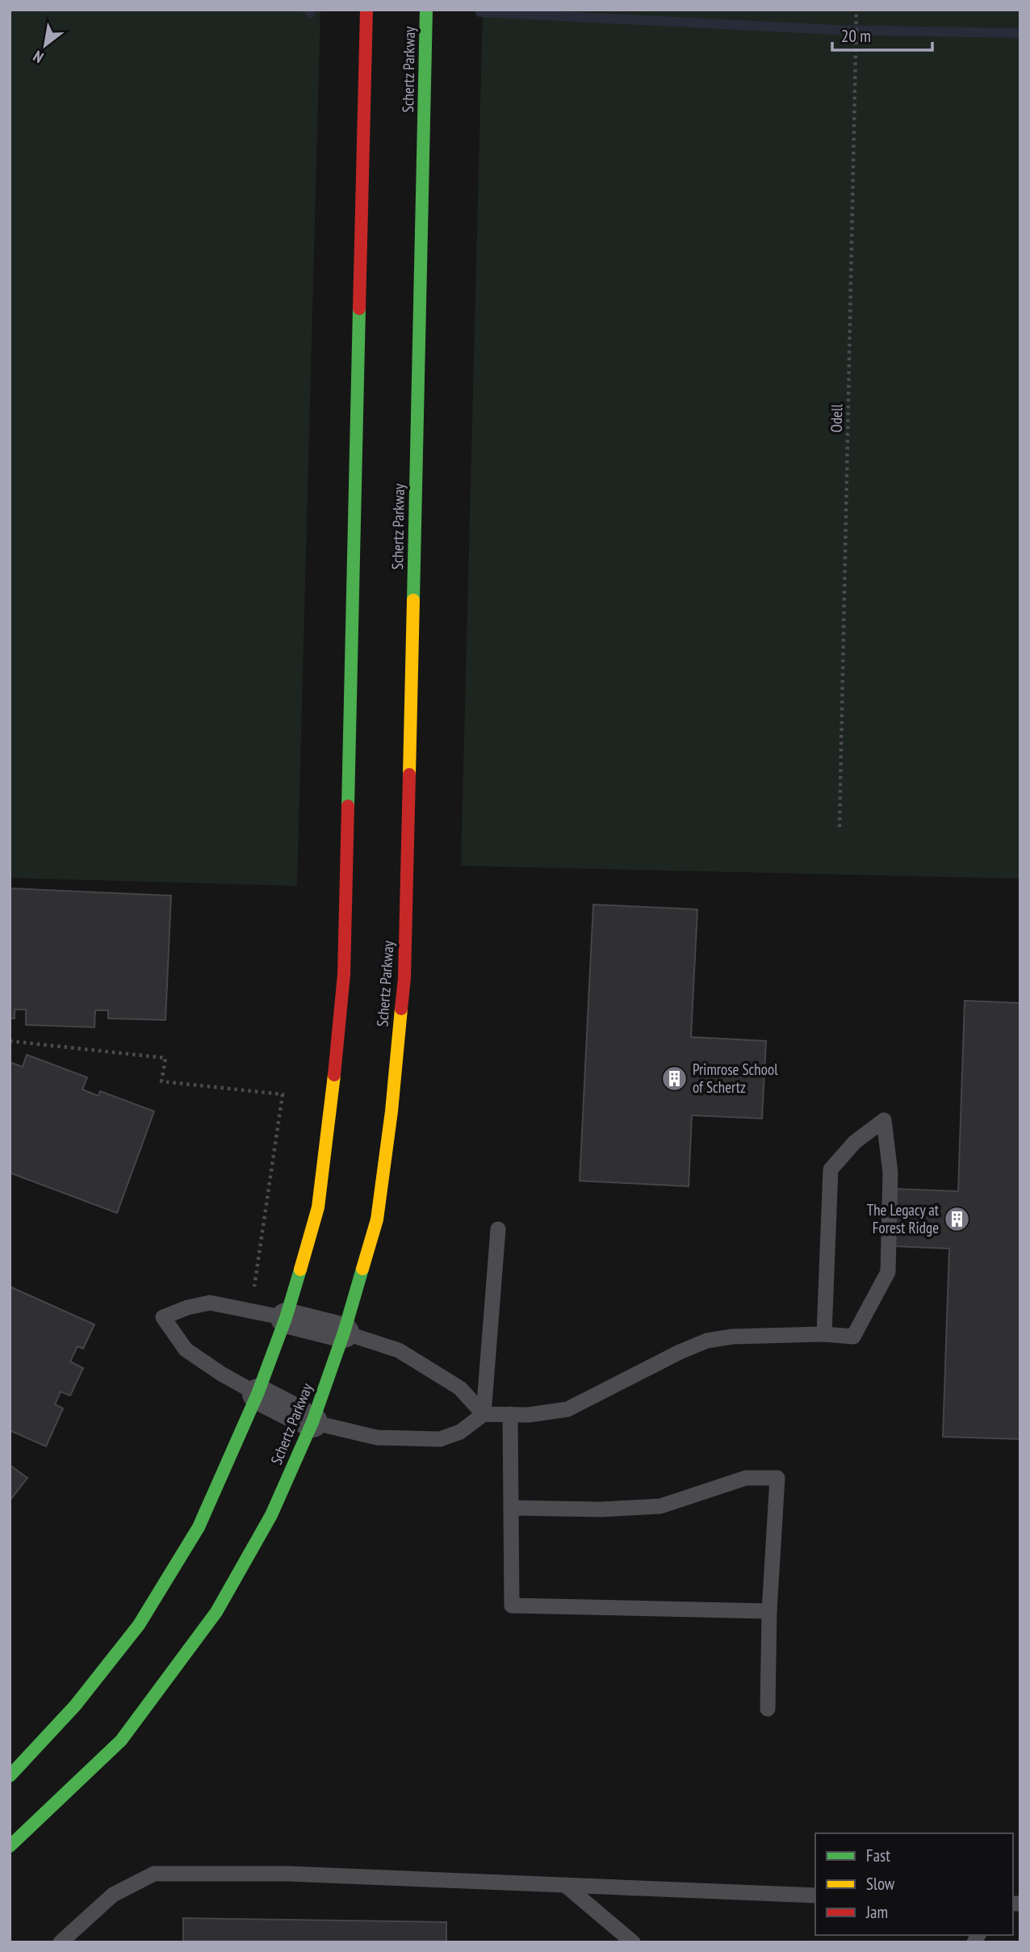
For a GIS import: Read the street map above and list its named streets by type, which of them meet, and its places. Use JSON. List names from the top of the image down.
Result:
{
  "streets": {
    "main road": ["Schertz Parkway"],
    "path": ["Odell"]
  },
  "places": {
    "building": ["Primrose School of Schertz", "The Legacy at Forest Ridge"]
  },
  "legend": ["Fast", "Slow", "Jam"],
  "scale_bar": "20 m",
  "north": "bottom left"
}
